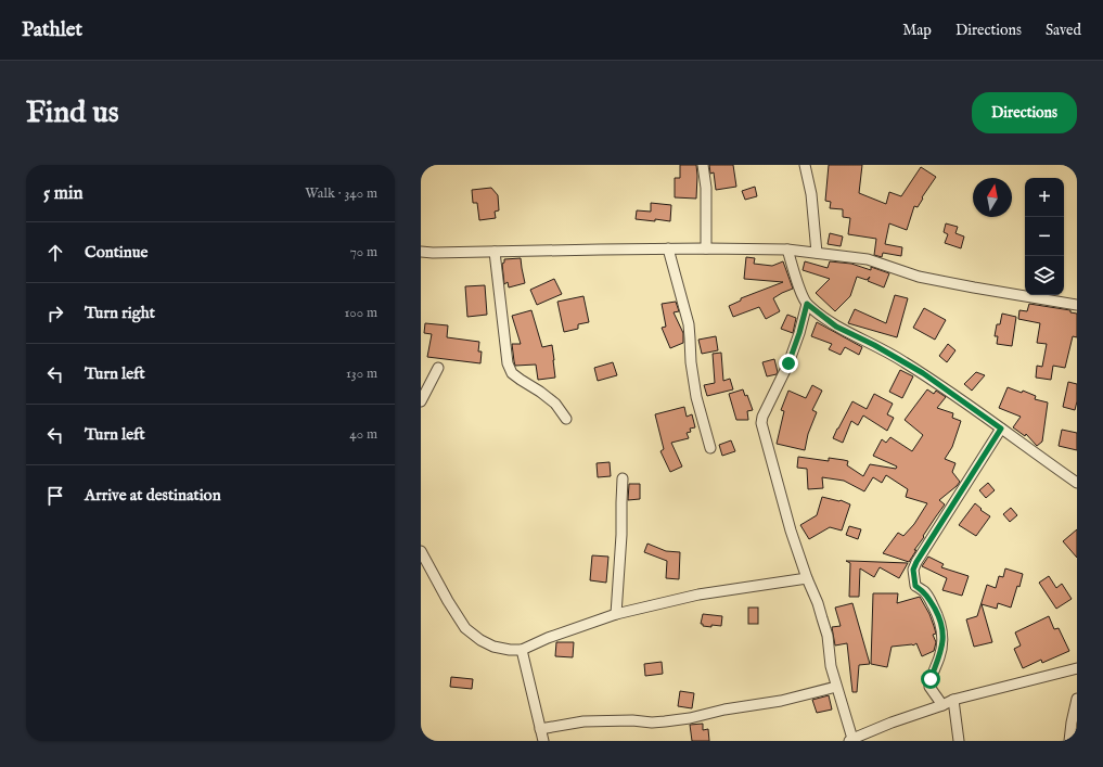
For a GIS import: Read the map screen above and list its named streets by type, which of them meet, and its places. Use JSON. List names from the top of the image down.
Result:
{
  "north": "top",
  "page": {
    "header": "Pathlet",
    "nav": ["Map", "Directions", "Saved"],
    "buttons": "Directions",
    "title": "Find us",
    "heading": ["5 min", "Walk · 340 m"],
    "map_buttons": ["+", "−"],
    "list": [
      ["Continue", "70 m"],
      ["Turn right", "100 m"],
      ["Turn left", "130 m"],
      ["Turn left", "40 m"],
      "Arrive at destination"
    ]
  }
}
